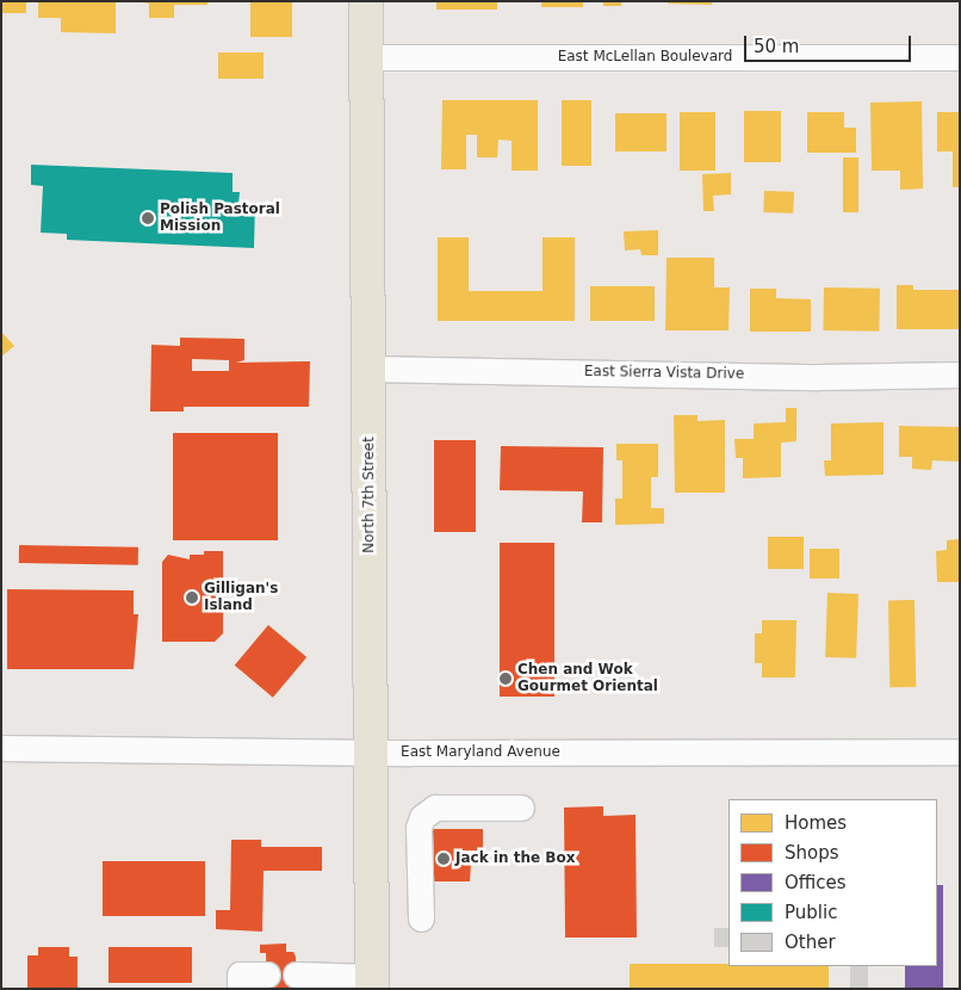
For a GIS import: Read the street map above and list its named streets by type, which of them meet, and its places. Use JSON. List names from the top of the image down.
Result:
{
  "streets": {
    "main road": ["North 7th Street"],
    "street": ["East McLellan Boulevard", "East Sierra Vista Drive", "East Maryland Avenue"]
  },
  "crossings": [
    ["East McLellan Boulevard", "North 7th Street"],
    ["East Sierra Vista Drive", "North 7th Street"],
    ["North 7th Street", "East Maryland Avenue"]
  ],
  "places": [
    "Polish Pastoral Mission",
    "Gilligan's Island",
    "Chen and Wok Gourmet Oriental",
    "Jack in the Box"
  ],
  "legend": [
    "Homes",
    "Shops",
    "Offices",
    "Public",
    "Other"
  ],
  "scale_bar": "50 m"
}
